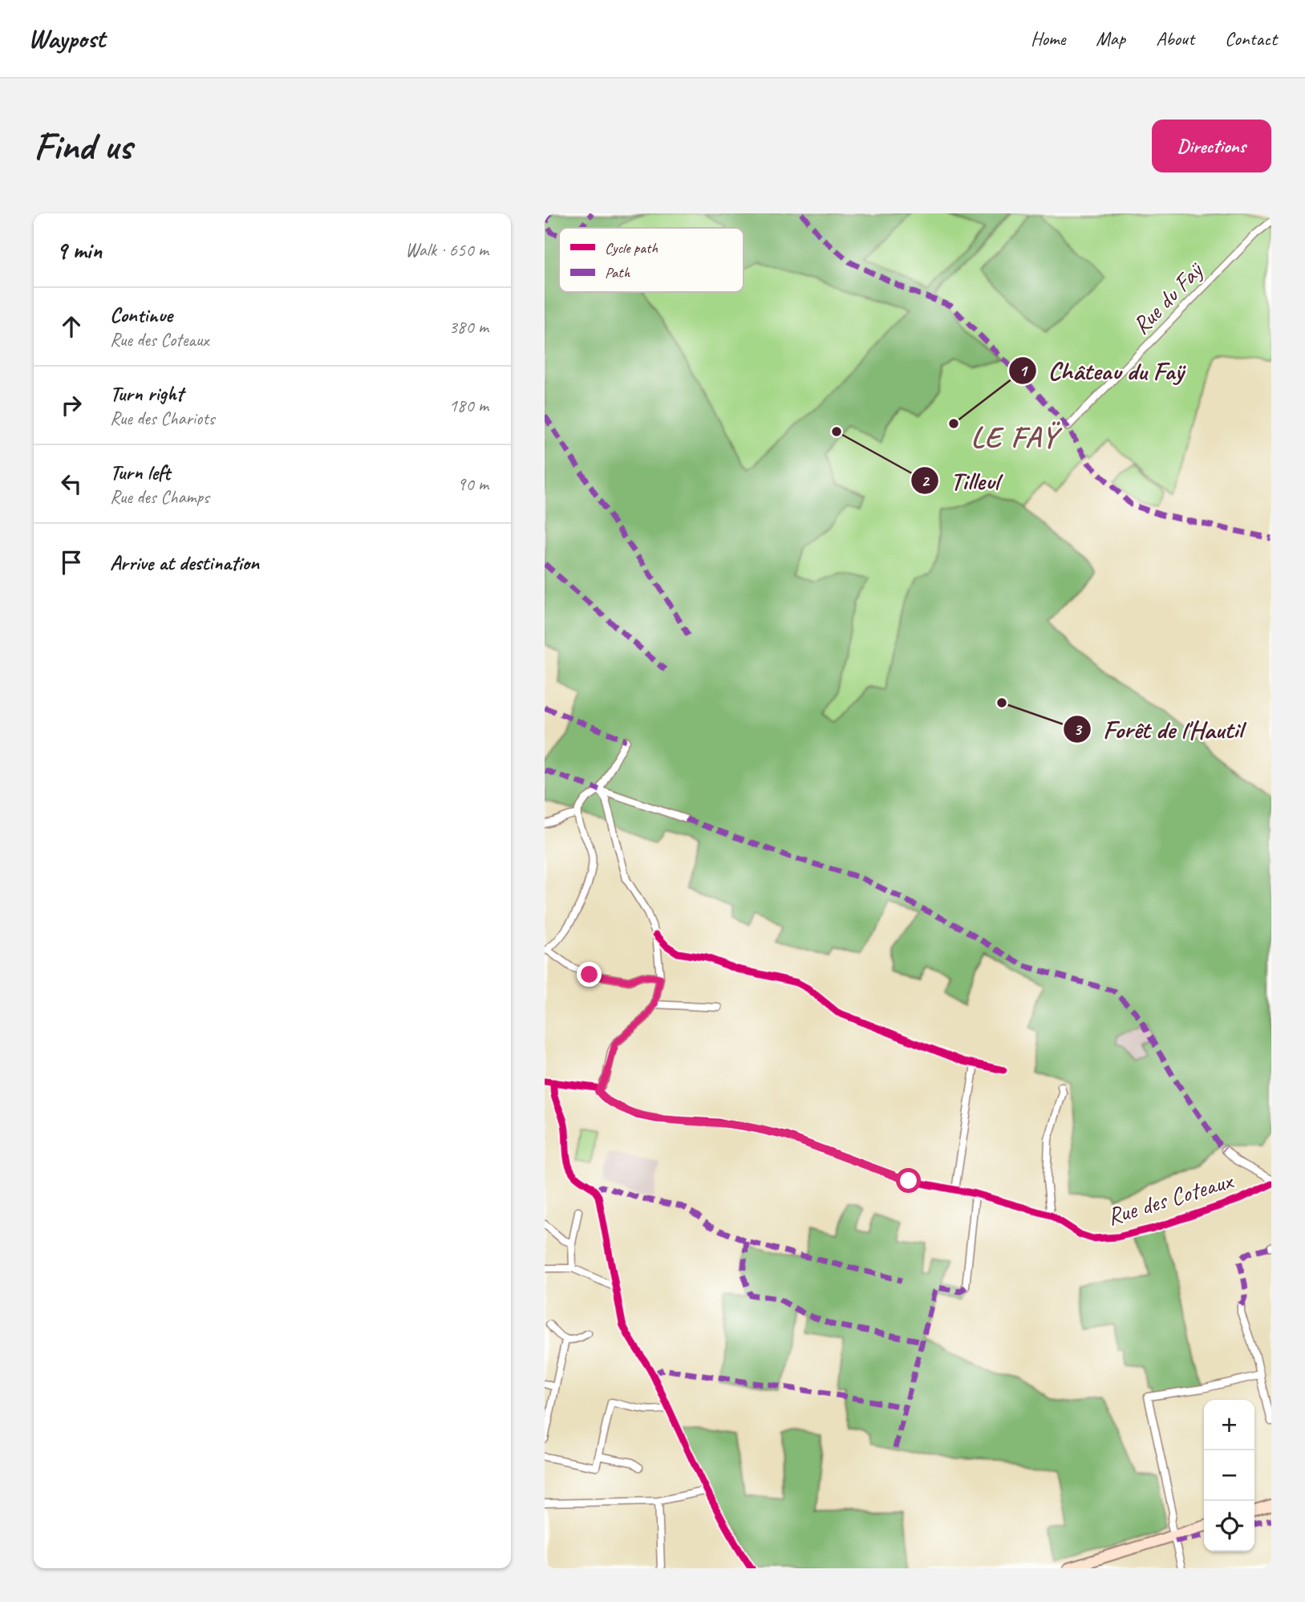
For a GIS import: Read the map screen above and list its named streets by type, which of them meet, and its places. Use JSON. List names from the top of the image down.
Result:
{
  "streets": {
    "street": ["Rue du Faÿ", "Rue des Coteaux"]
  },
  "districts": ["LE FAŸ"],
  "places": ["Château du Faÿ", "Tilleul", "Forêt de l'Hautil"],
  "legend": ["Cycle path", "Path"],
  "page": {
    "header": "Waypost",
    "nav": [
      "Home",
      "Map",
      "About",
      "Contact"
    ],
    "buttons": "Directions",
    "title": "Find us",
    "heading": ["9 min", "Walk · 650 m"],
    "list": [
      ["Continue", "Rue des Coteaux", "380 m"],
      ["Turn right", "Rue des Chariots", "180 m"],
      ["Turn left", "Rue des Champs", "90 m"],
      "Arrive at destination"
    ],
    "map_buttons": ["+", "−"]
  }
}
